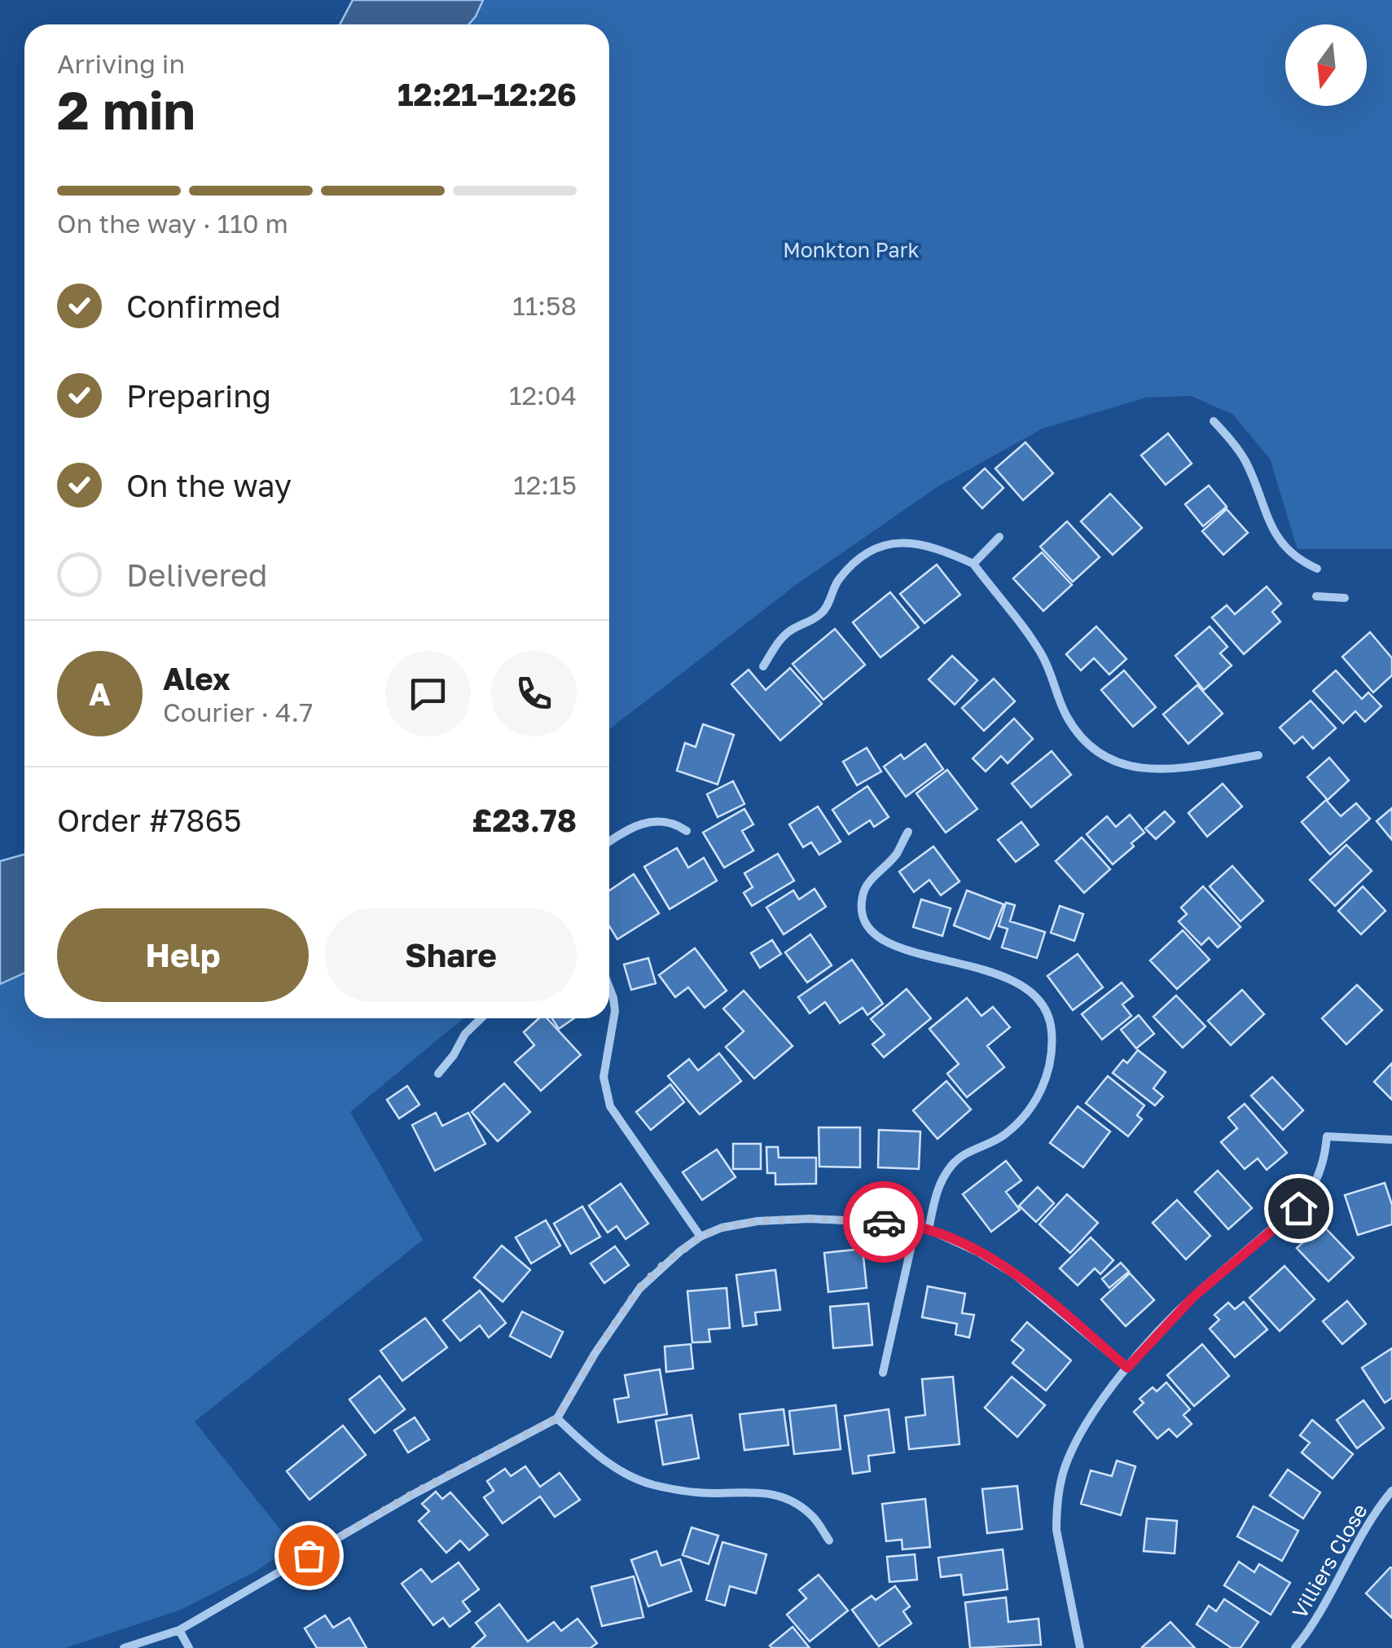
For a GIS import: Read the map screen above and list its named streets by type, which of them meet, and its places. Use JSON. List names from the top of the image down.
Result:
{
  "streets": {
    "street": ["Villiers Close"]
  },
  "parks": ["Monkton Park"],
  "north": "bottom",
  "page": {
    "heading": ["2 min", "Arriving in", "12:21–12:26"],
    "panel": [
      "Alex",
      "Courier · 4.7",
      "Order #7865",
      "£23.78"
    ],
    "bar": "On the way · 110 m",
    "list": [
      ["Confirmed", "11:58"],
      ["Preparing", "12:04"],
      ["On the way", "12:15"],
      "Delivered"
    ],
    "round": "A",
    "buttons": ["Help", "Share"]
  }
}
